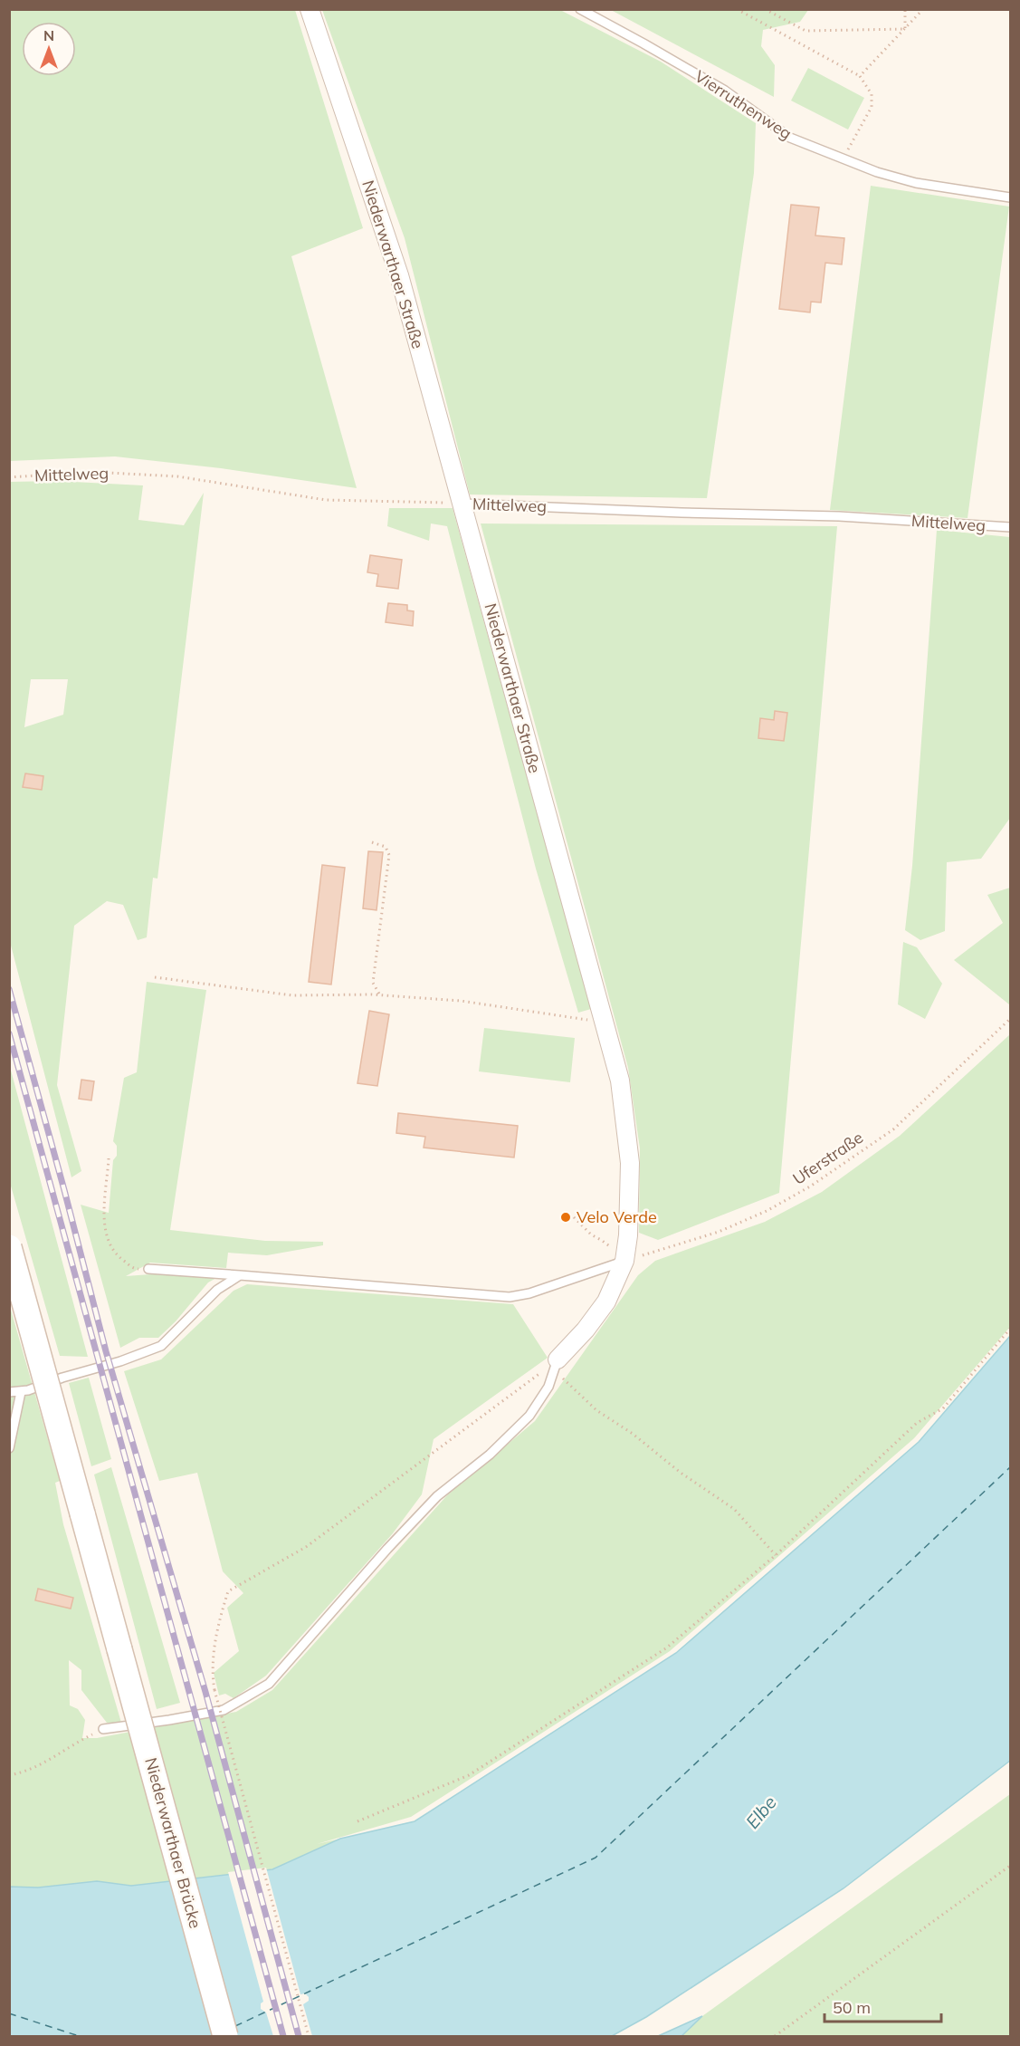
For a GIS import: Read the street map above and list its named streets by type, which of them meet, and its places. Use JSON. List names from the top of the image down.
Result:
{
  "streets": {
    "main road": ["Niederwarthaer Brücke"],
    "street": ["Niederwarthaer Straße"],
    "lane": ["Vierruthenweg", "Mittelweg"],
    "path": ["Uferstraße"]
  },
  "crossings": [
    ["Niederwarthaer Straße", "Mittelweg"],
    ["Niederwarthaer Straße", "Uferstraße"]
  ],
  "water": ["Elbe"],
  "places": ["Velo Verde"],
  "scale_bar": "50 m",
  "north": "top"
}
